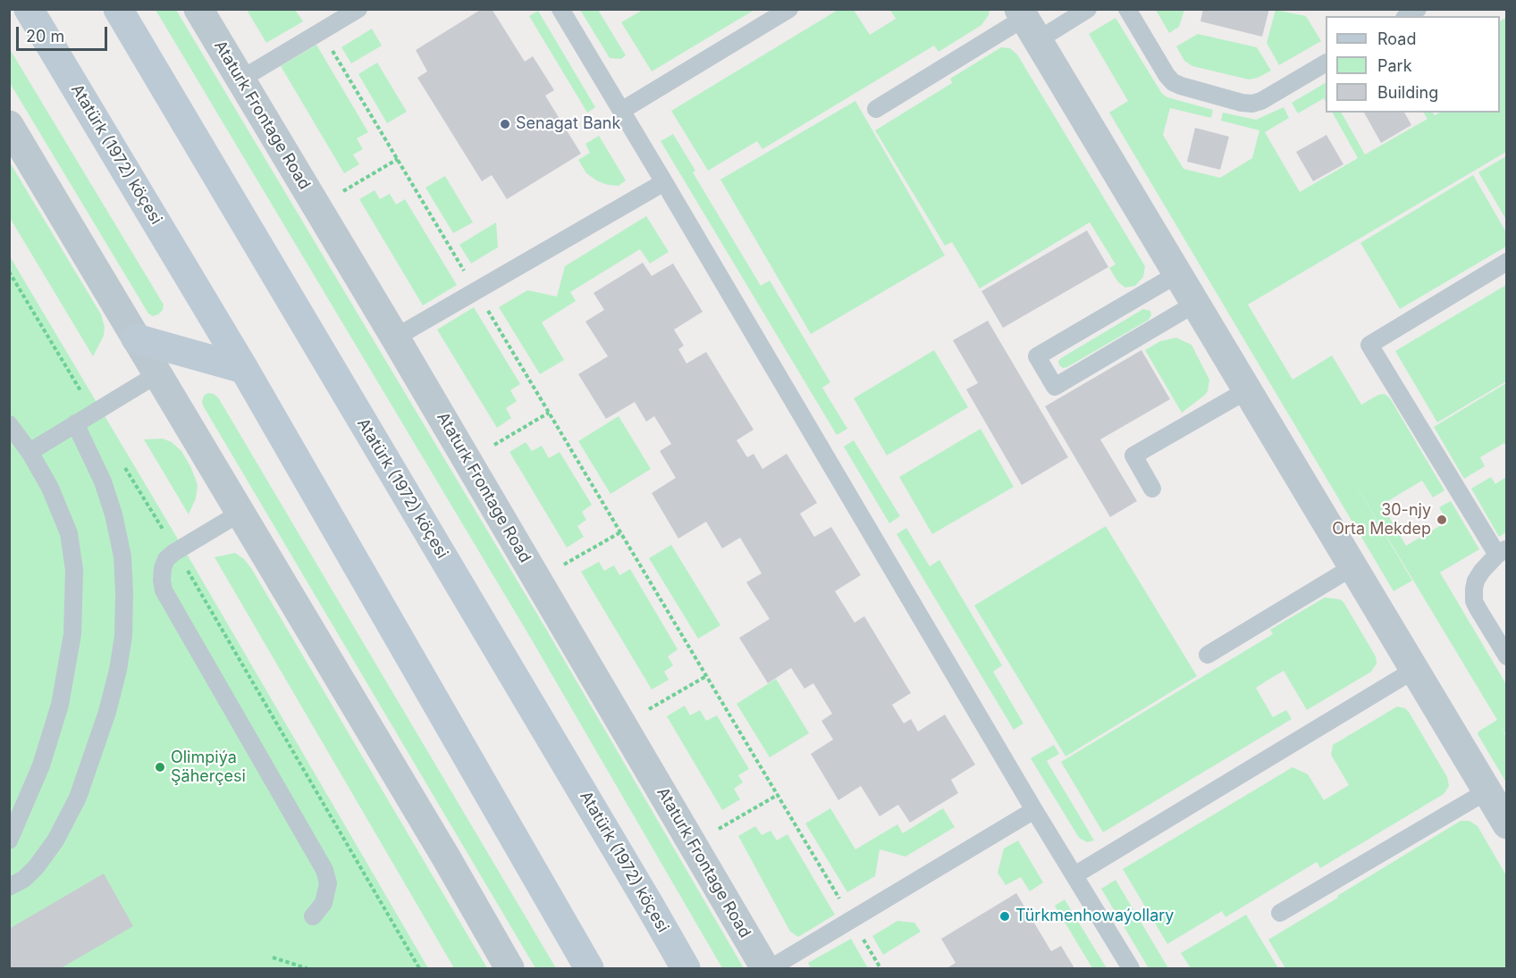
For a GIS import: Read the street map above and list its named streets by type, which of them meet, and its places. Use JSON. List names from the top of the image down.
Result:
{
  "streets": {
    "main road": ["Atatürk (1972) köçesi"],
    "street": ["Ataturk Frontage Road"]
  },
  "places": [
    "Senagat Bank",
    "30-njy Orta Mekdep",
    "Olimpiýa Şäherçesi",
    "Türkmenhowaýollary"
  ],
  "legend": ["Road", "Park", "Building"],
  "scale_bar": "20 m"
}
